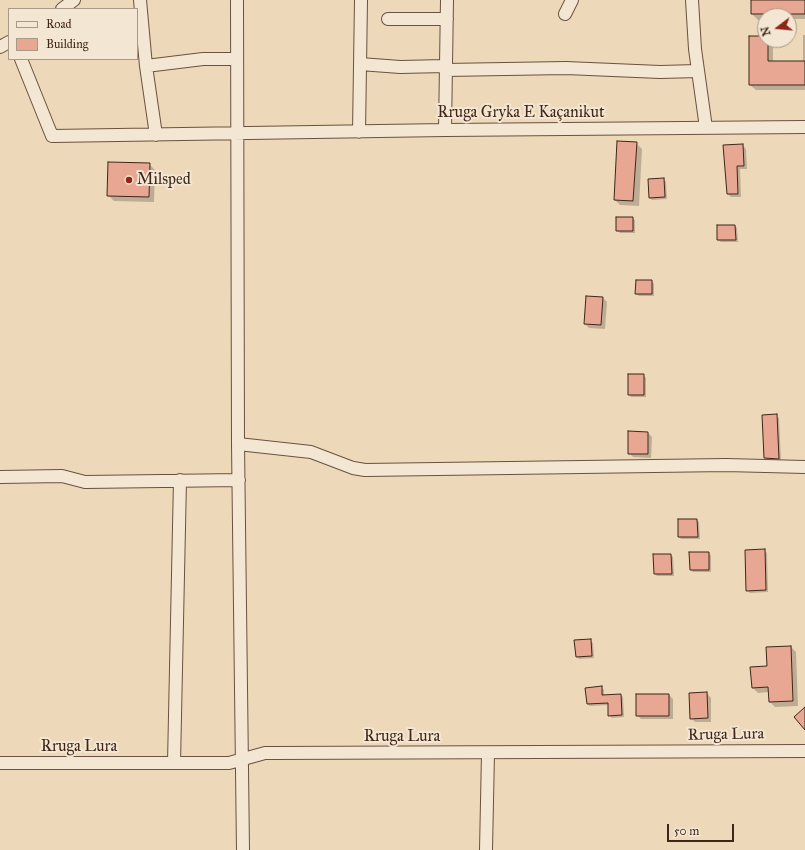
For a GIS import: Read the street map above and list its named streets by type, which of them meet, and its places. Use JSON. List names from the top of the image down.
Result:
{
  "streets": {
    "street": ["Rruga Gryka E Kaçanikut", "Rruga Lura"]
  },
  "places": ["Milsped"],
  "legend": ["Road", "Building"],
  "scale_bar": "50 m",
  "north": "left"
}
